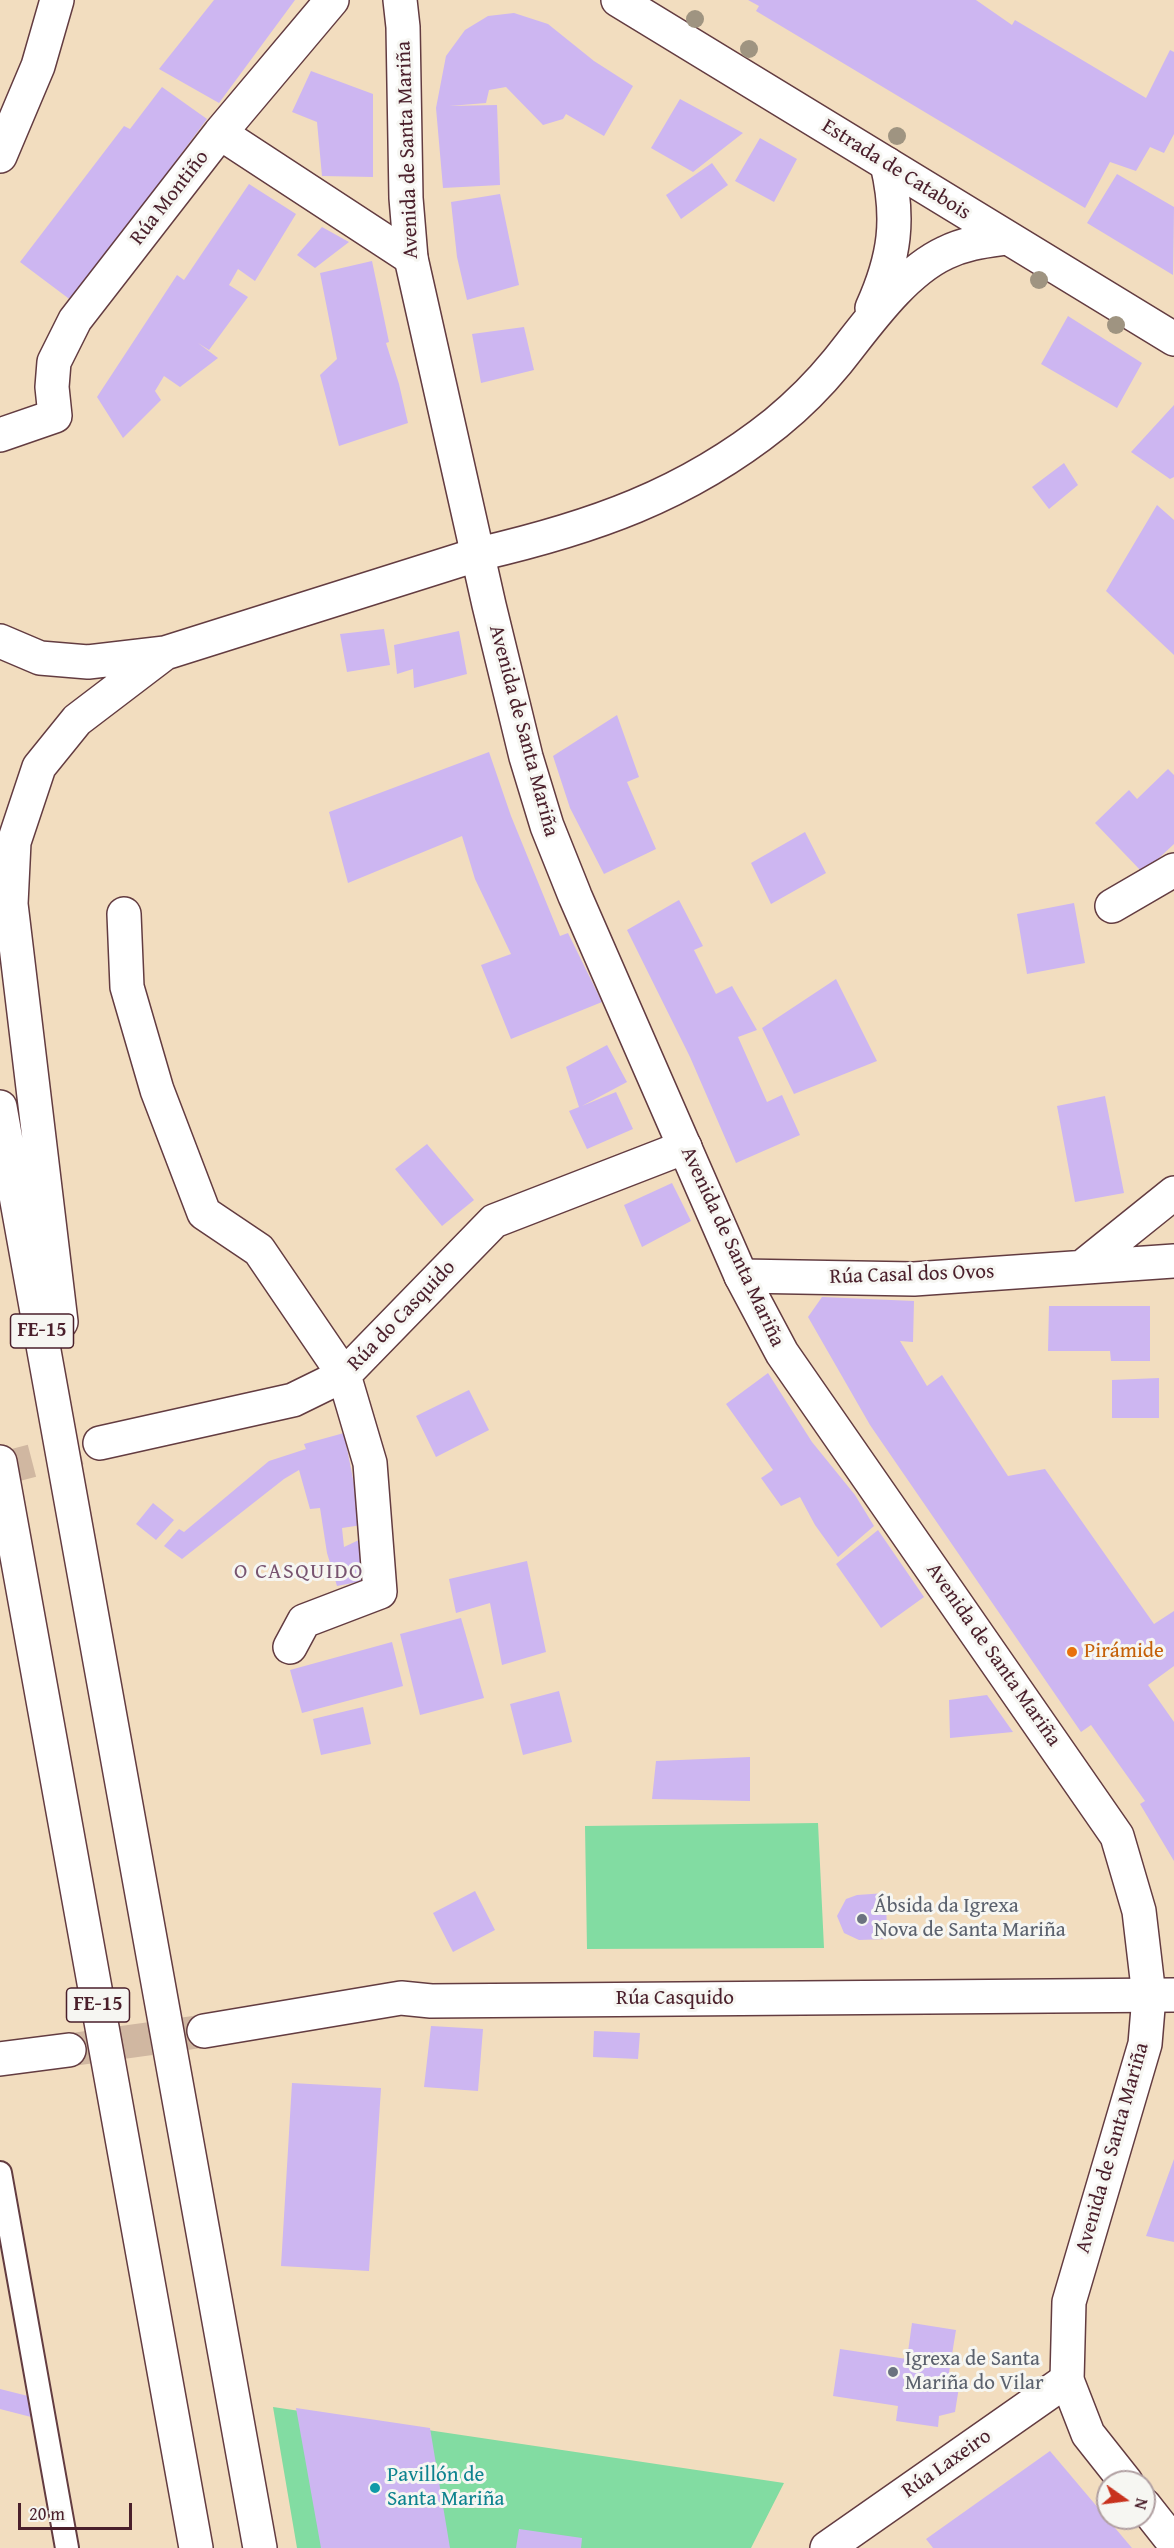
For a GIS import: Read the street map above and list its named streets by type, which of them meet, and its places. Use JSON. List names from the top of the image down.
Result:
{
  "streets": {
    "main road": [
      "Avenida de Santa Mariña",
      "Estrada de Catabois",
      "Rúa Montiño",
      "Rúa Casal dos Ovos",
      "Rúa do Casquido",
      "FE-15",
      "Rúa Casquido",
      "Rúa Laxeiro"
    ]
  },
  "crossings": [
    ["Avenida de Santa Mariña", "Rúa Casal dos Ovos"],
    ["Avenida de Santa Mariña", "Rúa do Casquido"],
    ["Avenida de Santa Mariña", "Rúa Casquido"],
    ["Avenida de Santa Mariña", "Rúa Laxeiro"]
  ],
  "districts": ["O CASQUIDO"],
  "places": [
    "Pirámide",
    "Ábsida da Igrexa Nova de Santa Mariña",
    "Igrexa de Santa Mariña do Vilar",
    "Pavillón de Santa Mariña"
  ],
  "scale_bar": "20 m",
  "north": "right"
}
